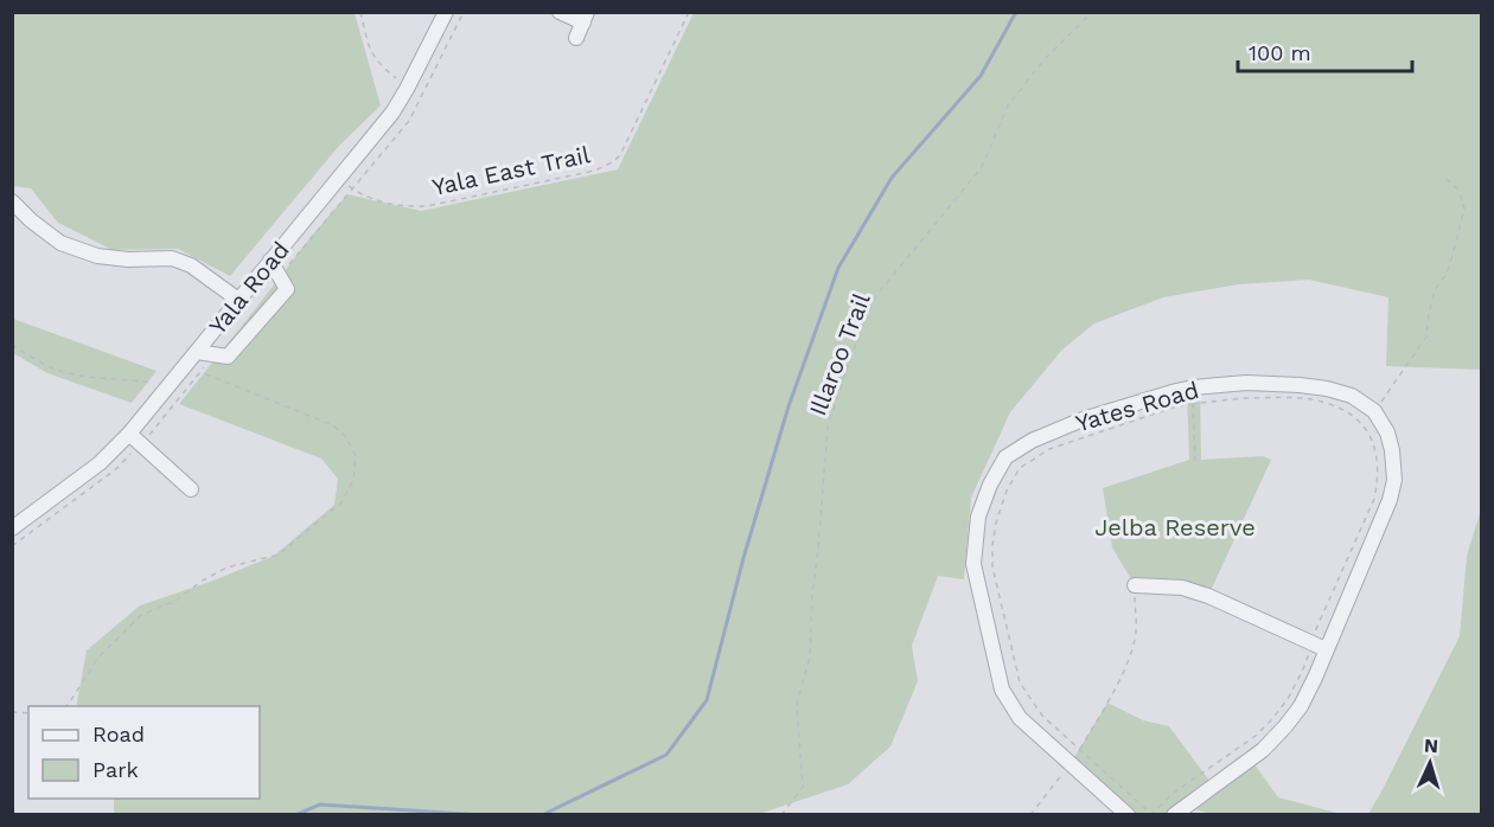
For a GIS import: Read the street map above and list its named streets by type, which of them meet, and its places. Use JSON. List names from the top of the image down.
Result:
{
  "streets": {
    "street": ["Yala Road", "Yates Road"],
    "path": ["Yala East Trail", "Illaroo Trail"]
  },
  "crossings": [
    ["Yala East Trail", "Yala Road"]
  ],
  "parks": ["Jelba Reserve"],
  "legend": ["Road", "Park"],
  "scale_bar": "100 m",
  "north": "top"
}
